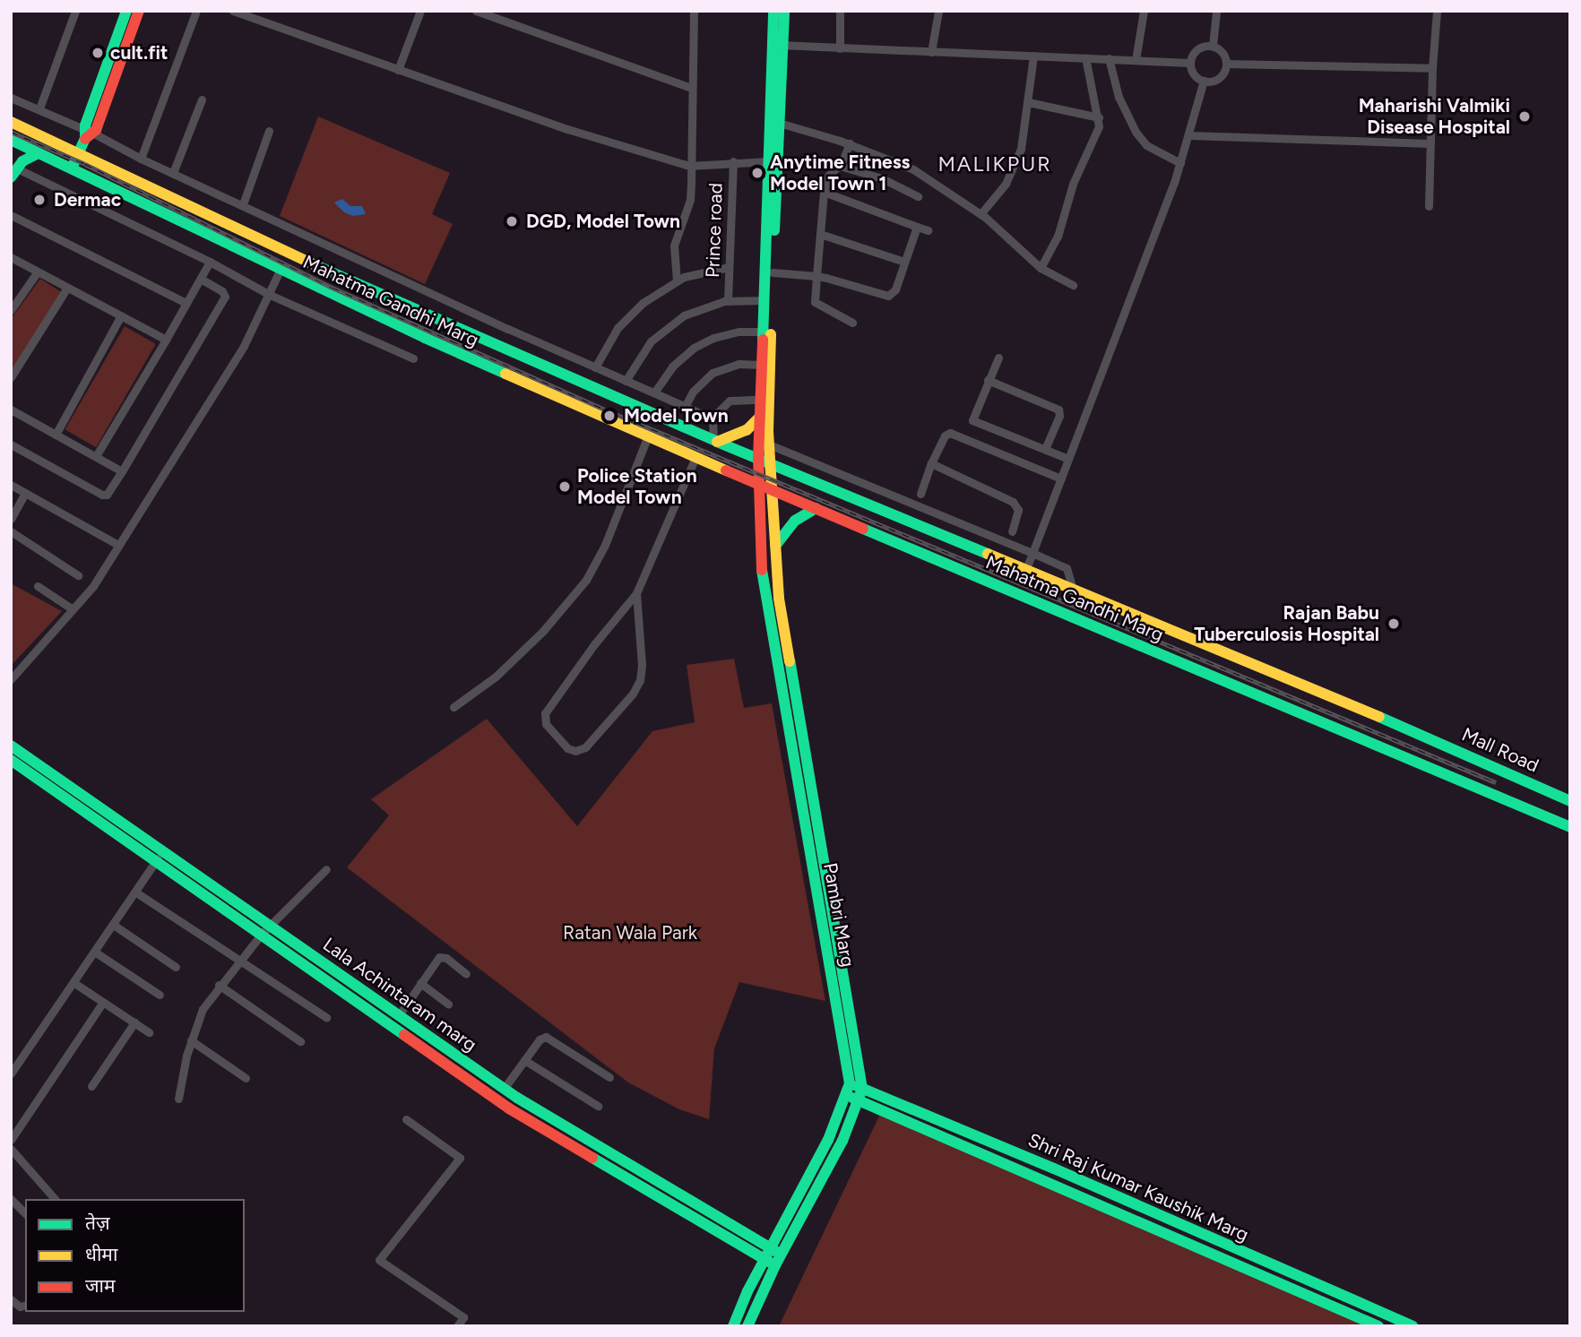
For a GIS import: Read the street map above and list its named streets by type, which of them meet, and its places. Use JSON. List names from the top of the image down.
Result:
{
  "streets": {
    "street": [
      "Prince road",
      "Mahatma Gandhi Marg",
      "Mall Road",
      "Pambri Marg",
      "Lala Achintaram marg",
      "Shri Raj Kumar Kaushik Marg"
    ]
  },
  "crossings": [
    ["Mahatma Gandhi Marg", "Mall Road"],
    ["Mahatma Gandhi Marg", "Pambri Marg"],
    ["Pambri Marg", "Shri Raj Kumar Kaushik Marg"]
  ],
  "districts": ["MALIKPUR"],
  "parks": ["Ratan Wala Park"],
  "places": [
    "cult.fit",
    "Maharishi Valmiki Disease Hospital",
    "Anytime Fitness Model Town 1",
    "Dermac",
    "DGD, Model Town",
    "Model Town",
    "Police Station Model Town",
    "Rajan Babu Tuberculosis Hospital"
  ],
  "legend": ["तेज़", "धीमा", "जाम"]
}
